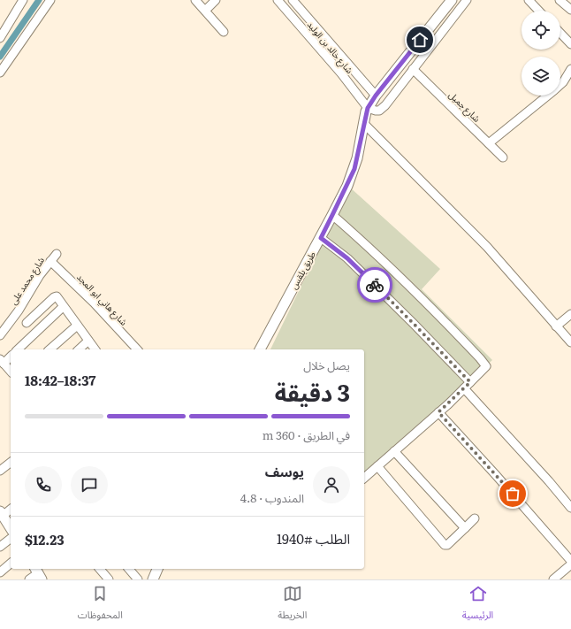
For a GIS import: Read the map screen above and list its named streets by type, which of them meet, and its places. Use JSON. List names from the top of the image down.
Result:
{
  "streets": {
    "main road": ["طريق بلقس"],
    "street": [
      "شارع خالد بن الوليد",
      "شارع جميل",
      "شارع محمد على",
      "شارع هاني ابو المجد"
    ]
  },
  "crossings": [
    ["شارع خالد بن الوليد", "طريق بلقس"],
    ["شارع جميل", "طريق بلقس"],
    ["شارع محمد على", "شارع هاني ابو المجد"]
  ],
  "page": {
    "heading": ["3 دقيقة", "يصل خلال", "18:37–18:42"],
    "panel": [
      "يوسف",
      "المندوب · 4.8",
      "الطلب #1940",
      "$12.23"
    ],
    "bar": "في الطريق · 360 m",
    "tabs": ["الرئيسية", "الخريطة", "المحفوظات"]
  }
}
